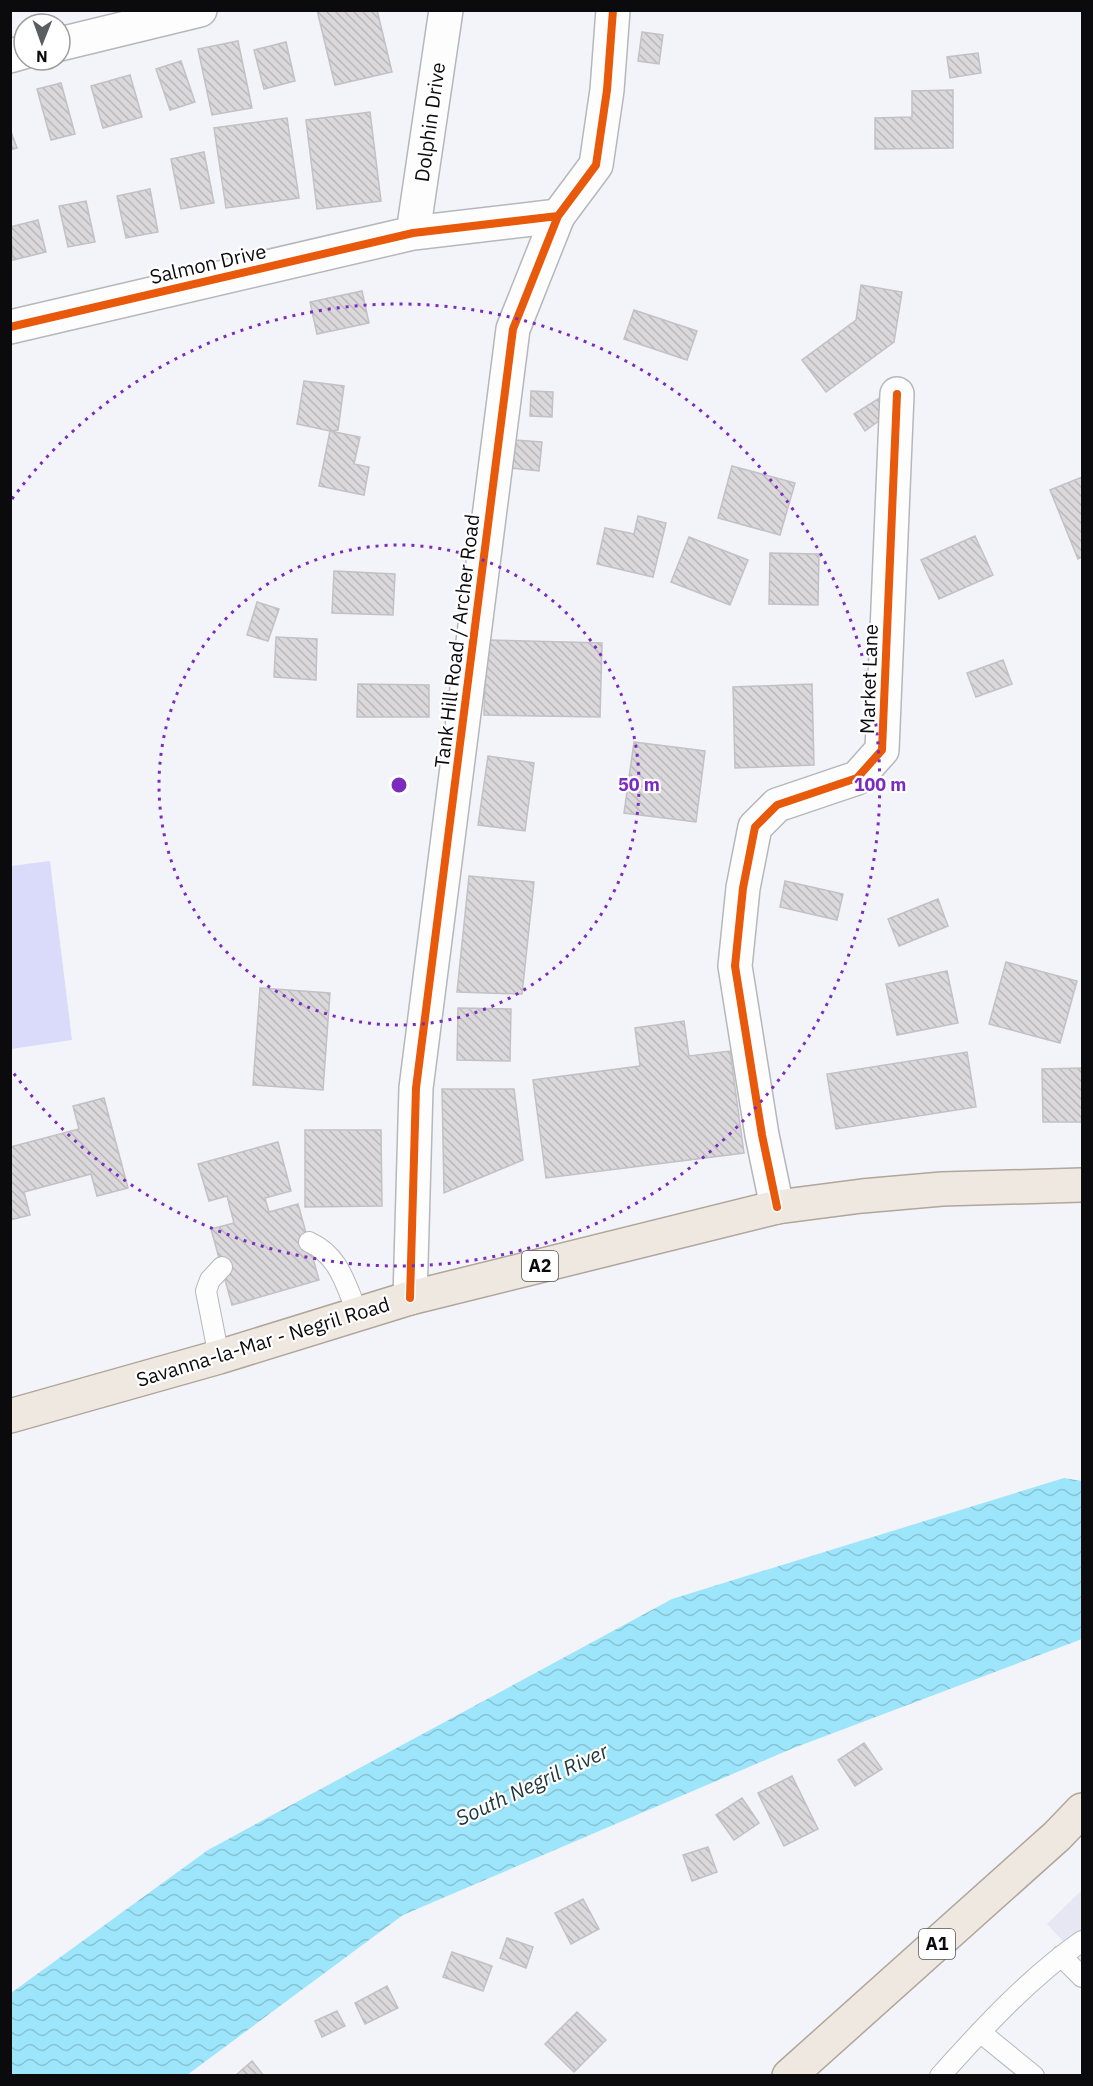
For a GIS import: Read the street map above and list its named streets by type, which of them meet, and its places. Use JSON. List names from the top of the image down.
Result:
{
  "streets": {
    "main road": ["A2", "Savanna-la-Mar - Negril Road", "A1"],
    "street": [
      "Dolphin Drive",
      "Salmon Drive",
      "Tank Hill Road / Archer Road",
      "Market Lane"
    ]
  },
  "crossings": [
    ["Dolphin Drive", "Salmon Drive"],
    ["Salmon Drive", "Tank Hill Road / Archer Road"],
    ["Tank Hill Road / Archer Road", "Savanna-la-Mar - Negril Road"],
    ["Market Lane", "Savanna-la-Mar - Negril Road"]
  ],
  "water": ["South Negril River"],
  "north": "bottom",
  "rings": ["50 m", "100 m"]
}
